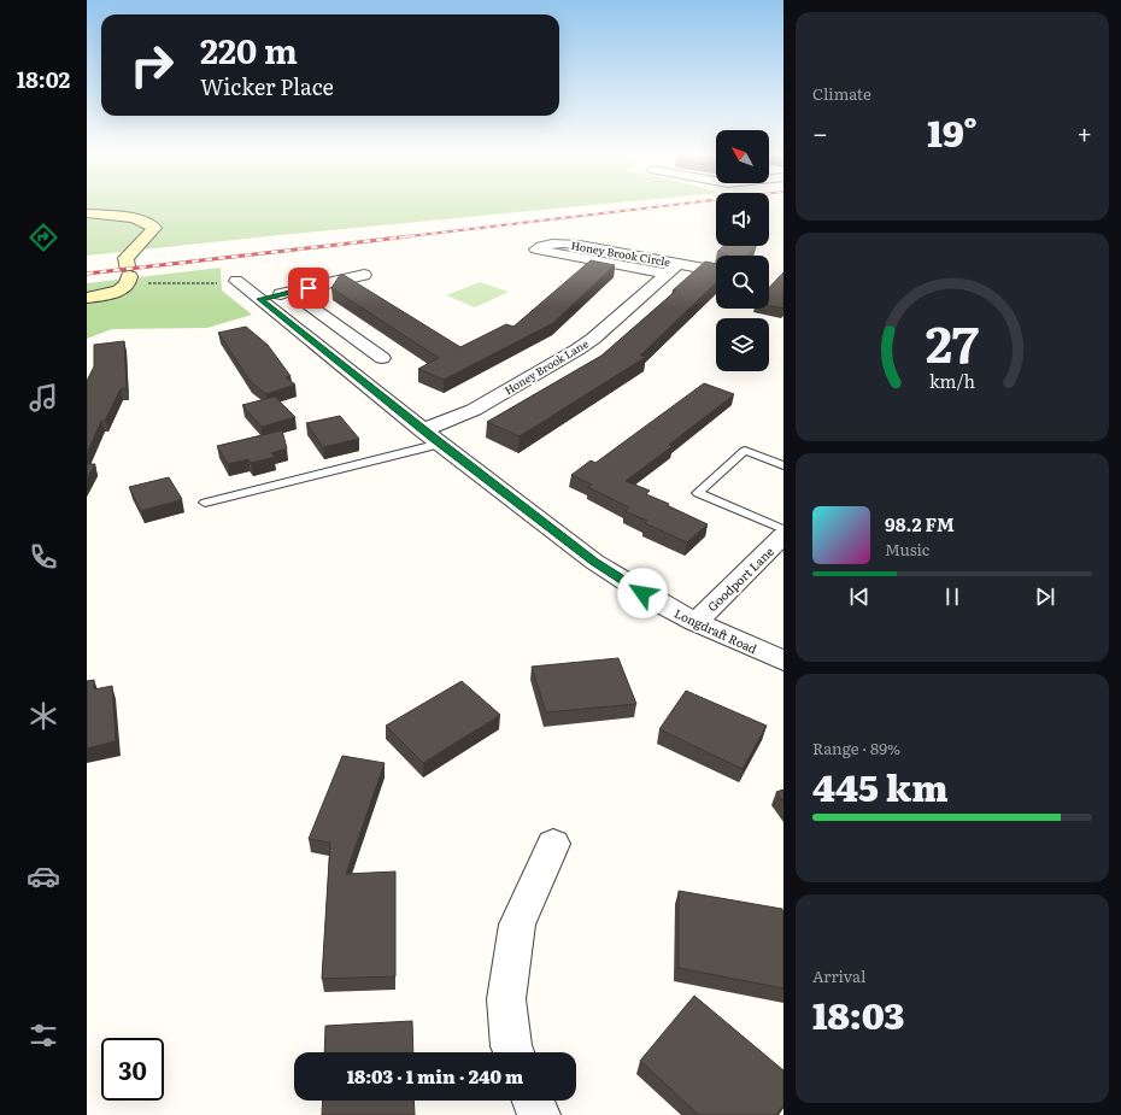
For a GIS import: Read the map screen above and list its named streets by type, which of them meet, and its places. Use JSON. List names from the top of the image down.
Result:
{
  "streets": {
    "street": [
      "Honey Brook Circle",
      "Honey Brook Lane",
      "Goodport Lane",
      "Longdraft Road"
    ]
  },
  "crossings": [
    ["Honey Brook Circle", "Honey Brook Lane"],
    ["Honey Brook Lane", "Longdraft Road"],
    ["Goodport Lane", "Longdraft Road"]
  ],
  "north": "top left",
  "page": {
    "tabs": "18:02",
    "tile": [
      "Climate",
      ["Range · 89%", "445 km"],
      ["Arrival", "18:03"]
    ],
    "turn": ["220 m", "Wicker Place"],
    "heat": ["−", "19°", "+"],
    "song": ["98.2 FM", "Music"],
    "limit": "30",
    "trip": "18:03 · 1 min · 240 m",
    "gauge": ["27", "km/h"]
  }
}
